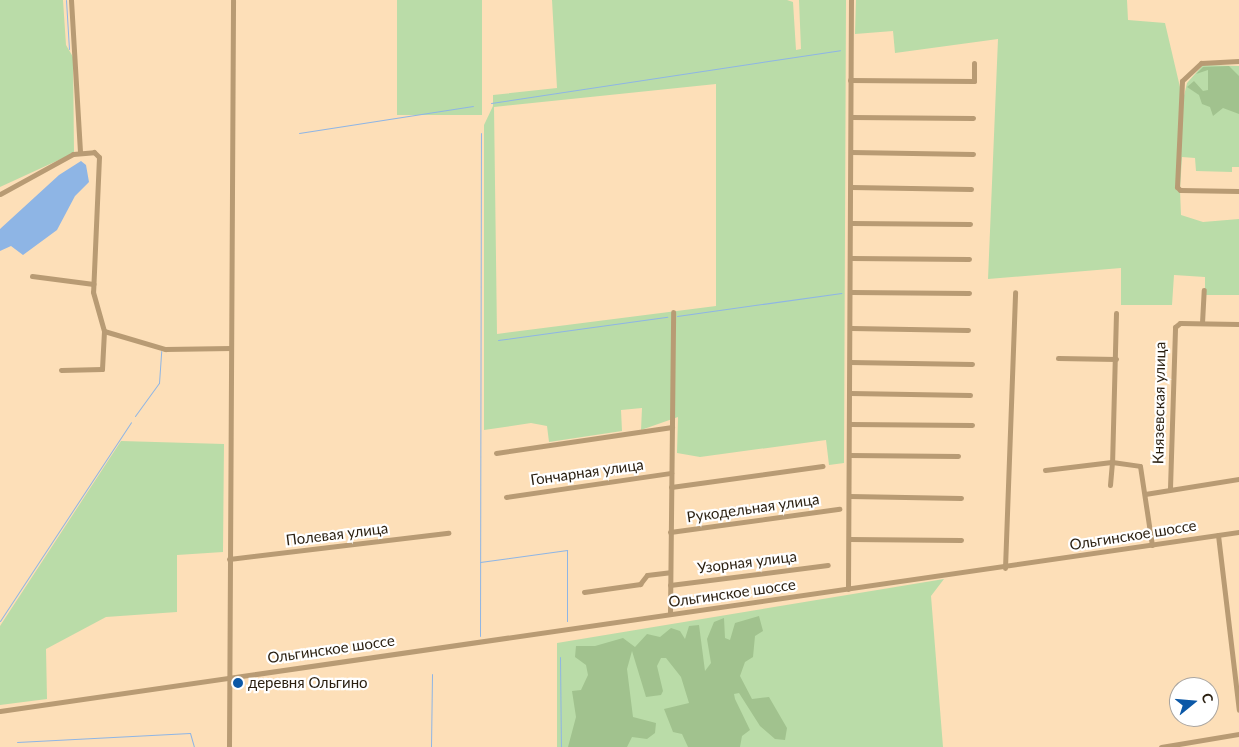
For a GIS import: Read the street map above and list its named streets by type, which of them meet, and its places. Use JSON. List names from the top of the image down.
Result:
{
  "streets": {
    "street": [
      "Князевская улица",
      "Гончарная улица",
      "Рукодельная улица",
      "Полевая улица",
      "Ольгинское шоссе",
      "Узорная улица"
    ]
  },
  "places": ["деревня Ольгино"],
  "north": "right"
}
